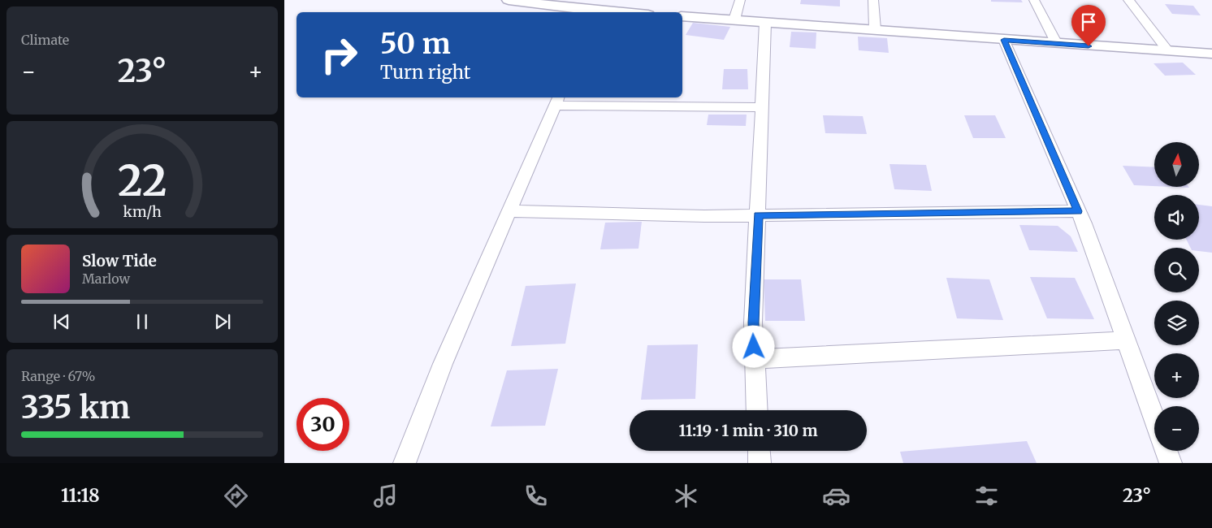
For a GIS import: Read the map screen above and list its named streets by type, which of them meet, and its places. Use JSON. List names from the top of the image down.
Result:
{
  "north": "top",
  "page": {
    "tile": [
      "Climate",
      ["Range · 67%", "335 km"]
    ],
    "turn": ["50 m", "Turn right"],
    "heat": ["−", "23°", "+"],
    "map_buttons": ["+", "−"],
    "song": ["Slow Tide", "Marlow"],
    "limit": "30",
    "trip": "11:19 · 1 min · 310 m",
    "tabs": ["11:18", "23°"],
    "gauge": ["22", "km/h"]
  }
}
